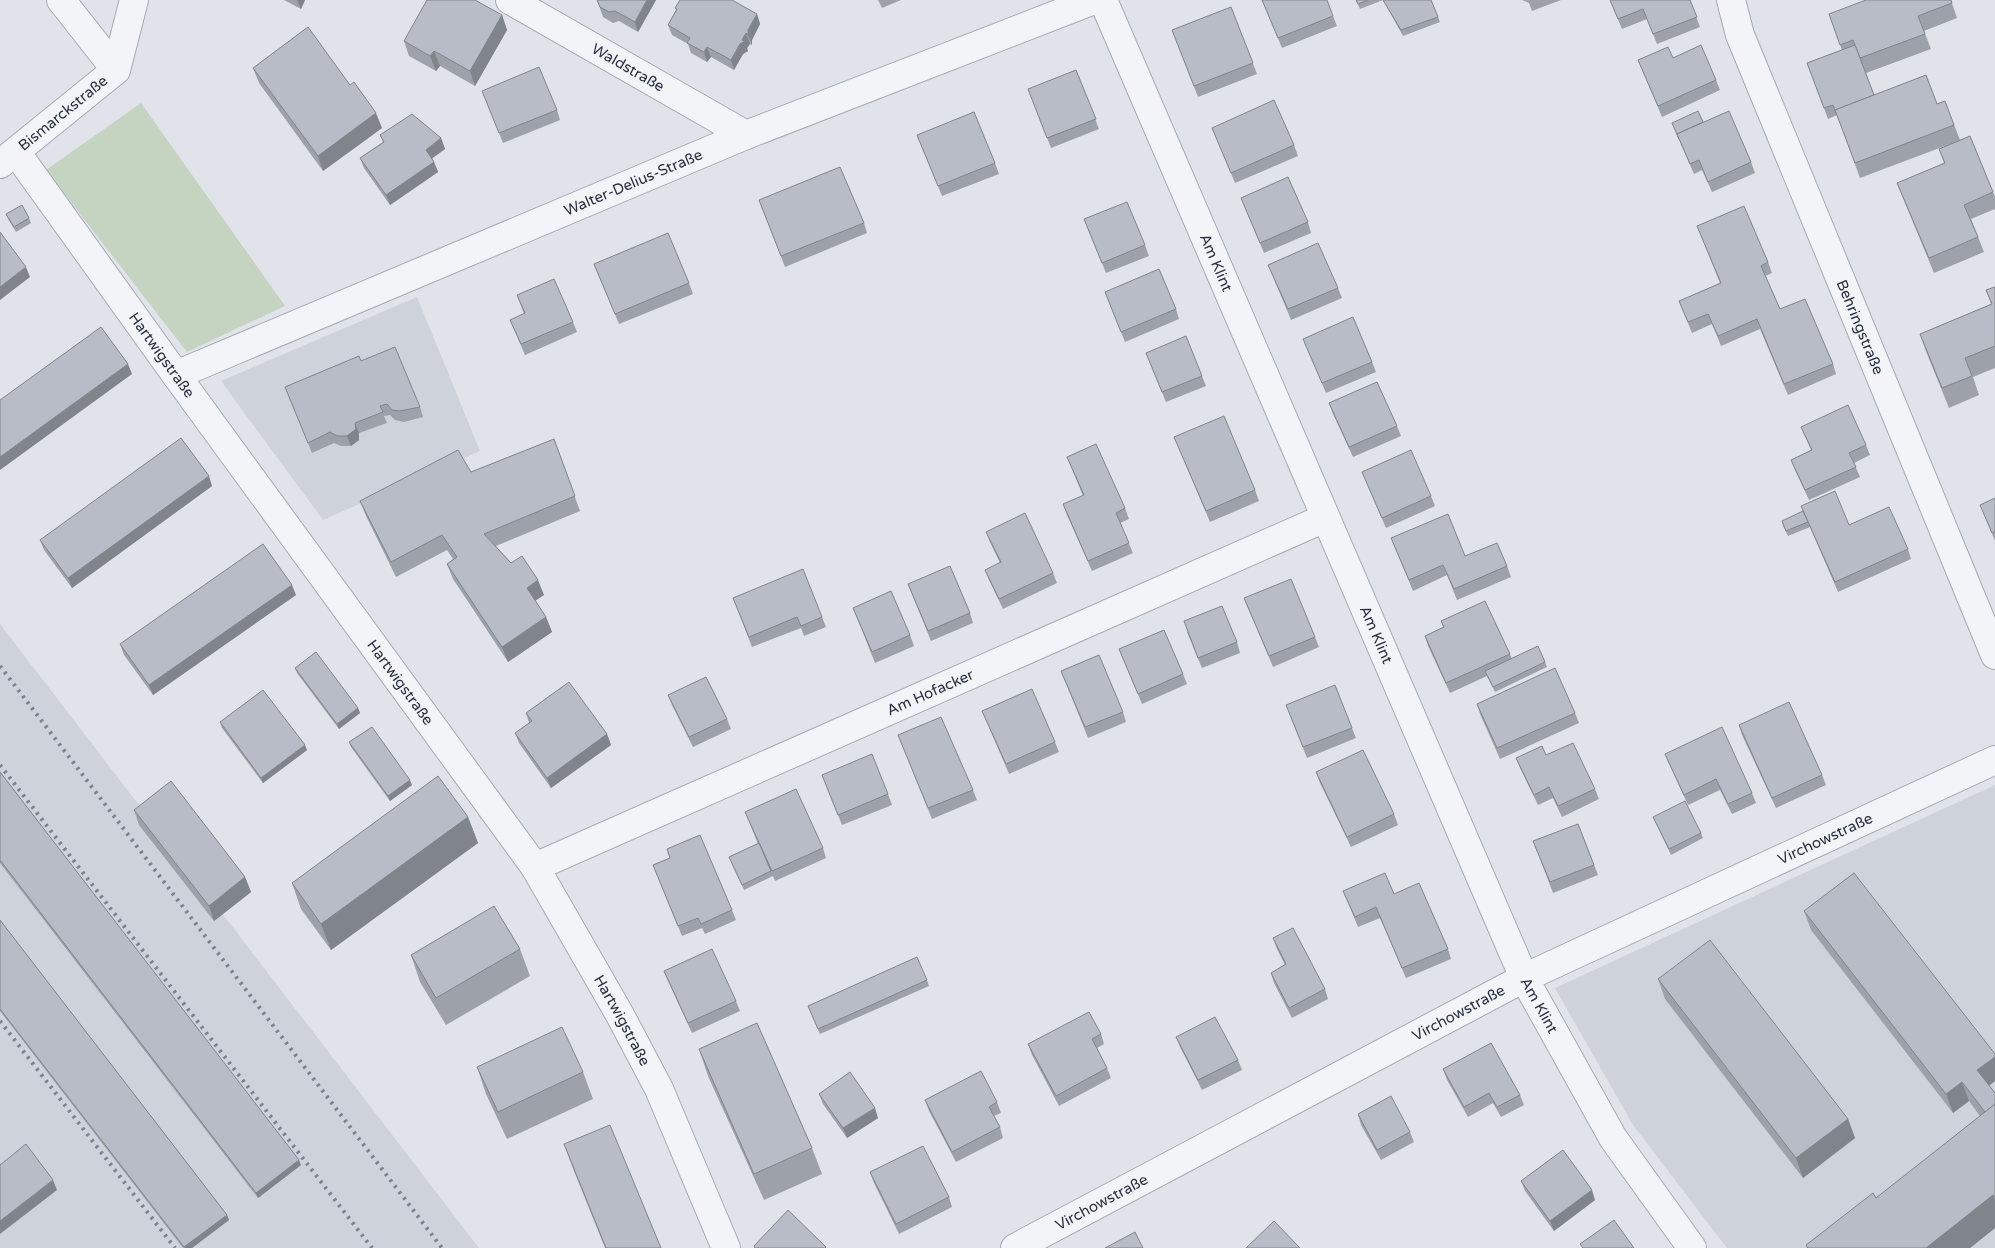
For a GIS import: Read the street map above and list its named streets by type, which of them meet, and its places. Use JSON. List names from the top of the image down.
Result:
{
  "streets": {
    "street": [
      "Waldstraße",
      "Bismarckstraße",
      "Walter-Delius-Straße",
      "Am Klint",
      "Behringstraße",
      "Hartwigstraße",
      "Am Hofacker",
      "Virchowstraße"
    ]
  },
  "crossings": [
    ["Waldstraße", "Walter-Delius-Straße"],
    ["Bismarckstraße", "Hartwigstraße"],
    ["Walter-Delius-Straße", "Hartwigstraße"],
    ["Am Klint", "Am Hofacker"],
    ["Am Klint", "Virchowstraße"],
    ["Hartwigstraße", "Am Hofacker"]
  ]
}
